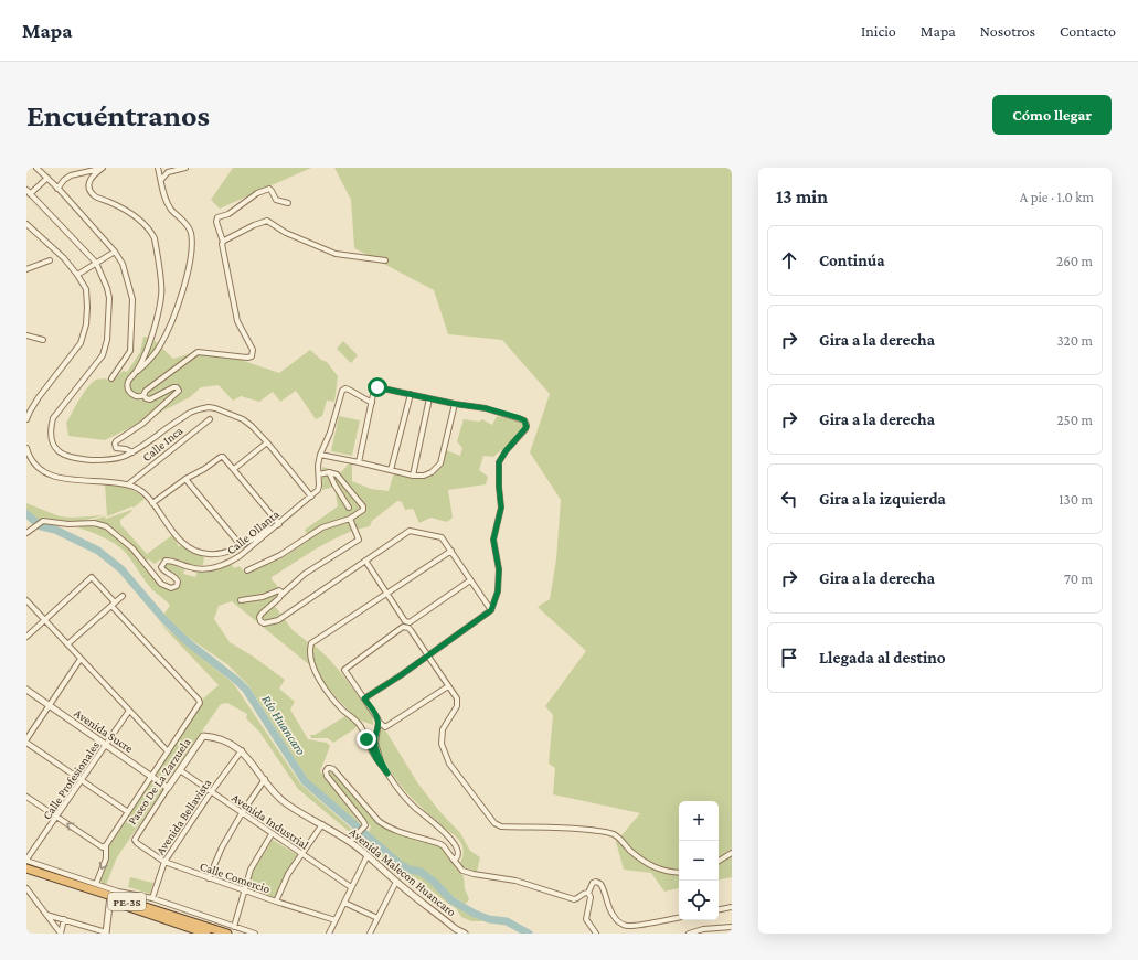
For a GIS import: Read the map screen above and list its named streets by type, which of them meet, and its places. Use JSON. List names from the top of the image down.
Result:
{
  "streets": {
    "highway": ["PE-3S"],
    "street": [
      "Calle Inca",
      "Calle Ollanta",
      "Avenida Sucre",
      "Calle Profesionales",
      "Paseo De La Zarzuela",
      "Avenida Bellavista",
      "Avenida Industrial",
      "Avenida Malecon Huancaro",
      "Calle Comercio"
    ]
  },
  "crossings": [
    ["Avenida Sucre", "Calle Profesionales"],
    ["Avenida Sucre", "Paseo De La Zarzuela"],
    ["Paseo De La Zarzuela", "Avenida Industrial"],
    ["Paseo De La Zarzuela", "Avenida Malecon Huancaro"],
    ["Paseo De La Zarzuela", "Calle Comercio"],
    ["Avenida Bellavista", "Avenida Industrial"],
    ["Avenida Bellavista", "Avenida Malecon Huancaro"],
    ["Avenida Bellavista", "Calle Comercio"]
  ],
  "water": ["Río Huancaro"],
  "page": {
    "header": "Mapa",
    "nav": [
      "Inicio",
      "Mapa",
      "Nosotros",
      "Contacto"
    ],
    "buttons": "Cómo llegar",
    "title": "Encuéntranos",
    "heading": ["13 min", "A pie · 1.0 km"],
    "list": [
      ["Continúa", "260 m"],
      ["Gira a la derecha", "320 m"],
      ["Gira a la derecha", "250 m"],
      ["Gira a la izquierda", "130 m"],
      ["Gira a la derecha", "70 m"],
      "Llegada al destino"
    ],
    "map_buttons": ["+", "−"]
  }
}
